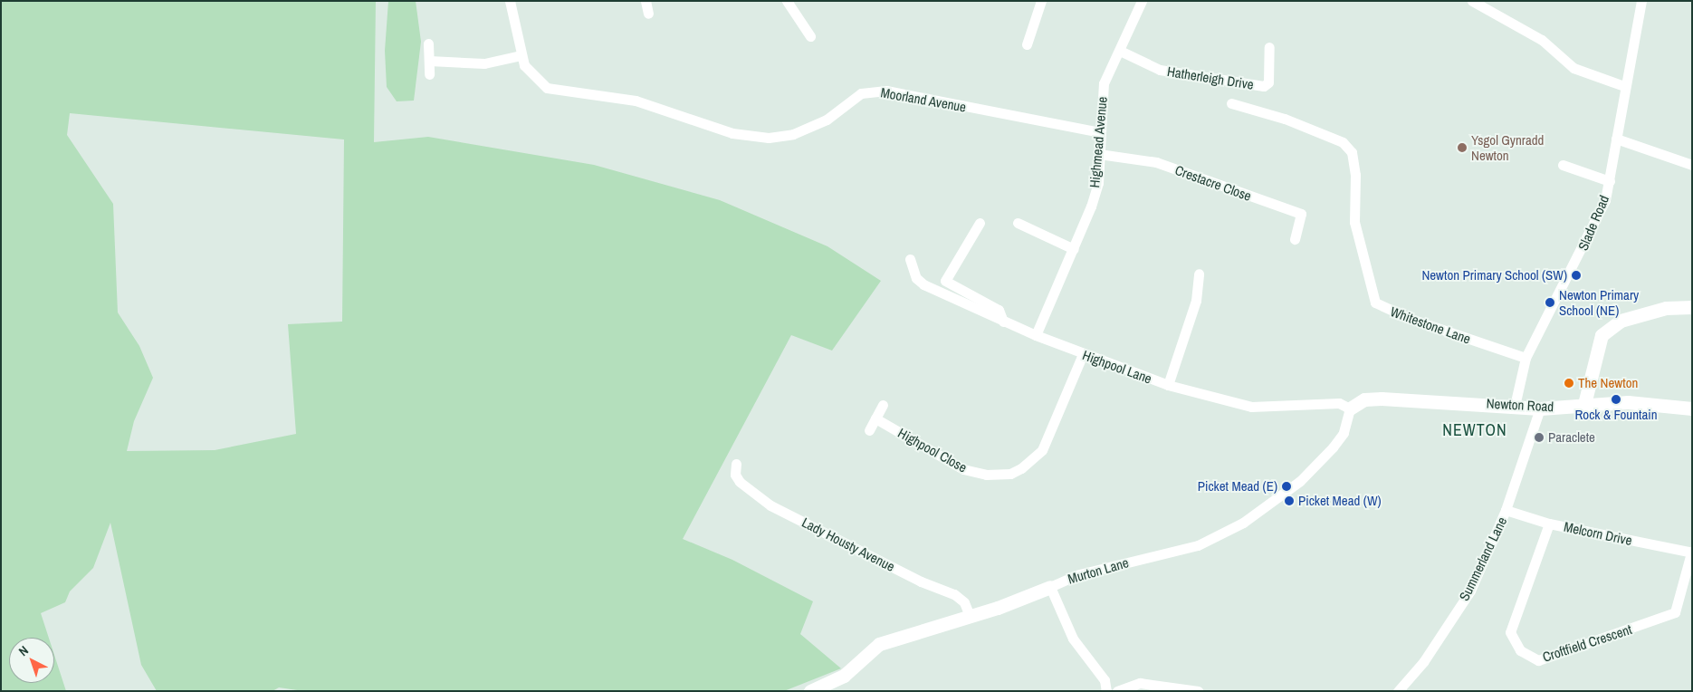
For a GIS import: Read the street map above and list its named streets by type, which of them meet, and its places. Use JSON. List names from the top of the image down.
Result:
{
  "streets": {
    "street": [
      "Hatherleigh Drive",
      "Moorland Avenue",
      "Highmead Avenue",
      "Crestacre Close",
      "Slade Road",
      "Whitestone Lane",
      "Highpool Lane",
      "Newton Road",
      "Highpool Close",
      "Melcorn Drive",
      "Lady Housty Avenue",
      "Summerland Lane",
      "Murton Lane",
      "Croftfield Crescent"
    ]
  },
  "crossings": [
    ["Hatherleigh Drive", "Highmead Avenue"],
    ["Moorland Avenue", "Highmead Avenue"],
    ["Highmead Avenue", "Crestacre Close"],
    ["Highmead Avenue", "Highpool Lane"],
    ["Slade Road", "Whitestone Lane"],
    ["Slade Road", "Newton Road"],
    ["Highpool Lane", "Newton Road"],
    ["Highpool Lane", "Highpool Close"],
    ["Highpool Lane", "Murton Lane"],
    ["Newton Road", "Summerland Lane"],
    ["Newton Road", "Murton Lane"],
    ["Melcorn Drive", "Summerland Lane"],
    ["Melcorn Drive", "Croftfield Crescent"],
    ["Lady Housty Avenue", "Murton Lane"]
  ],
  "districts": ["NEWTON"],
  "places": [
    "Ysgol Gynradd Newton",
    "Newton Primary School (SW)",
    "Newton Primary School (NE)",
    "The Newton",
    "Rock & Fountain",
    "Paraclete",
    "Picket Mead (E)",
    "Picket Mead (W)"
  ],
  "north": "top left"
}
